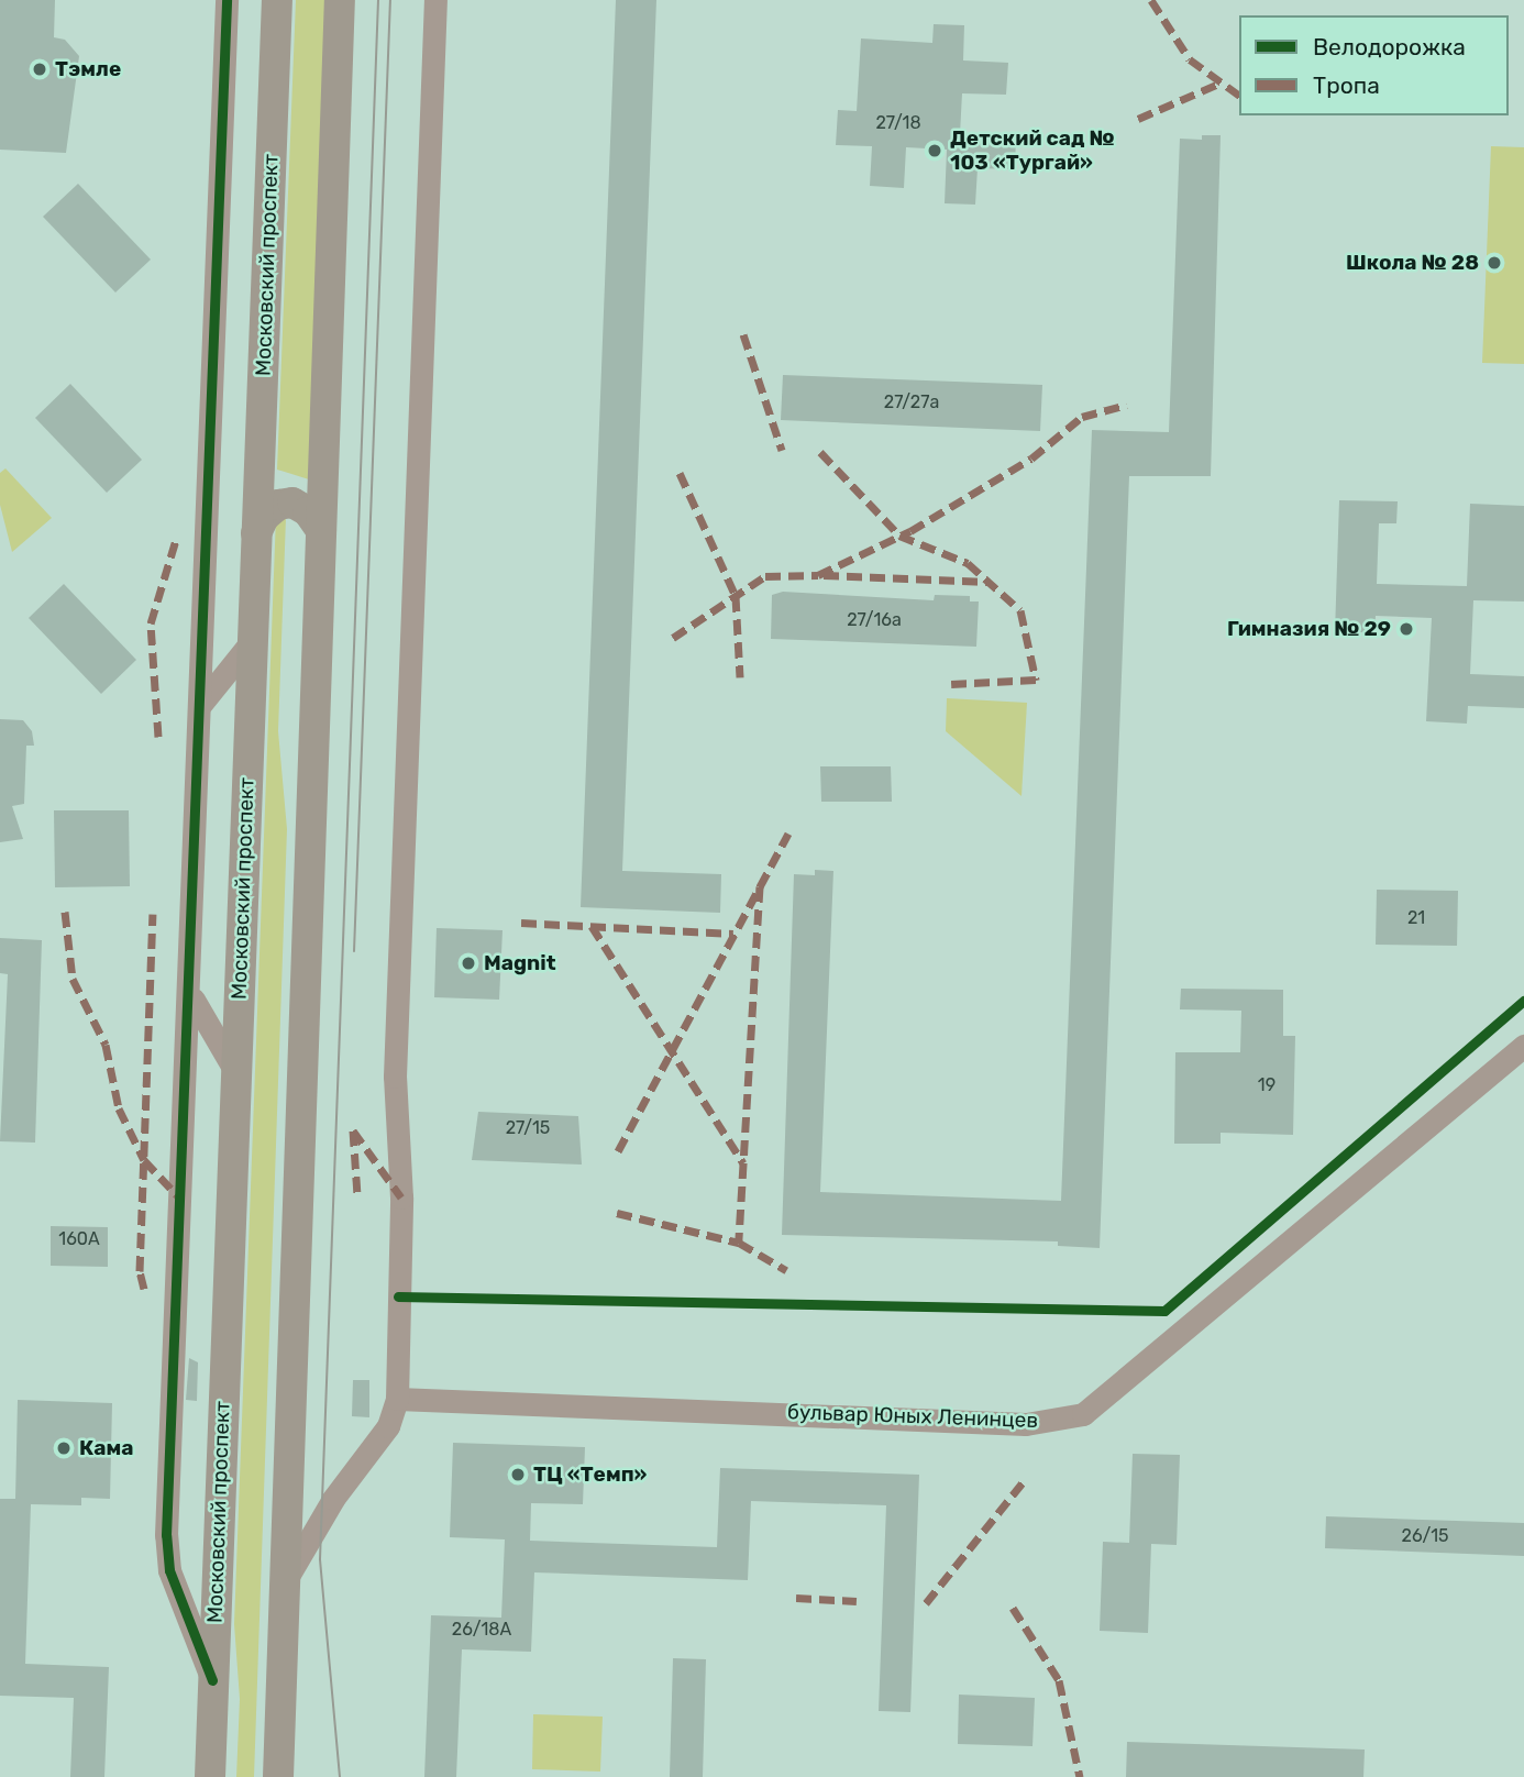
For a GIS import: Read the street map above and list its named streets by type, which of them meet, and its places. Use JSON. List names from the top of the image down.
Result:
{
  "streets": {
    "main road": ["Московский проспект"],
    "street": ["бульвар Юных Ленинцев"]
  },
  "places": [
    "Тэмле",
    "Детский сад № 103 «Тургай»",
    "Школа № 28",
    "Гимназия № 29",
    "Magnit",
    "Кама",
    "ТЦ «Темп»"
  ],
  "house_numbers": [
    "27/18",
    "27/27а",
    "27/16а",
    "21",
    "19",
    "27/15",
    "160А",
    "26/15",
    "26/18А"
  ],
  "legend": ["Велодорожка", "Тропа"]
}
